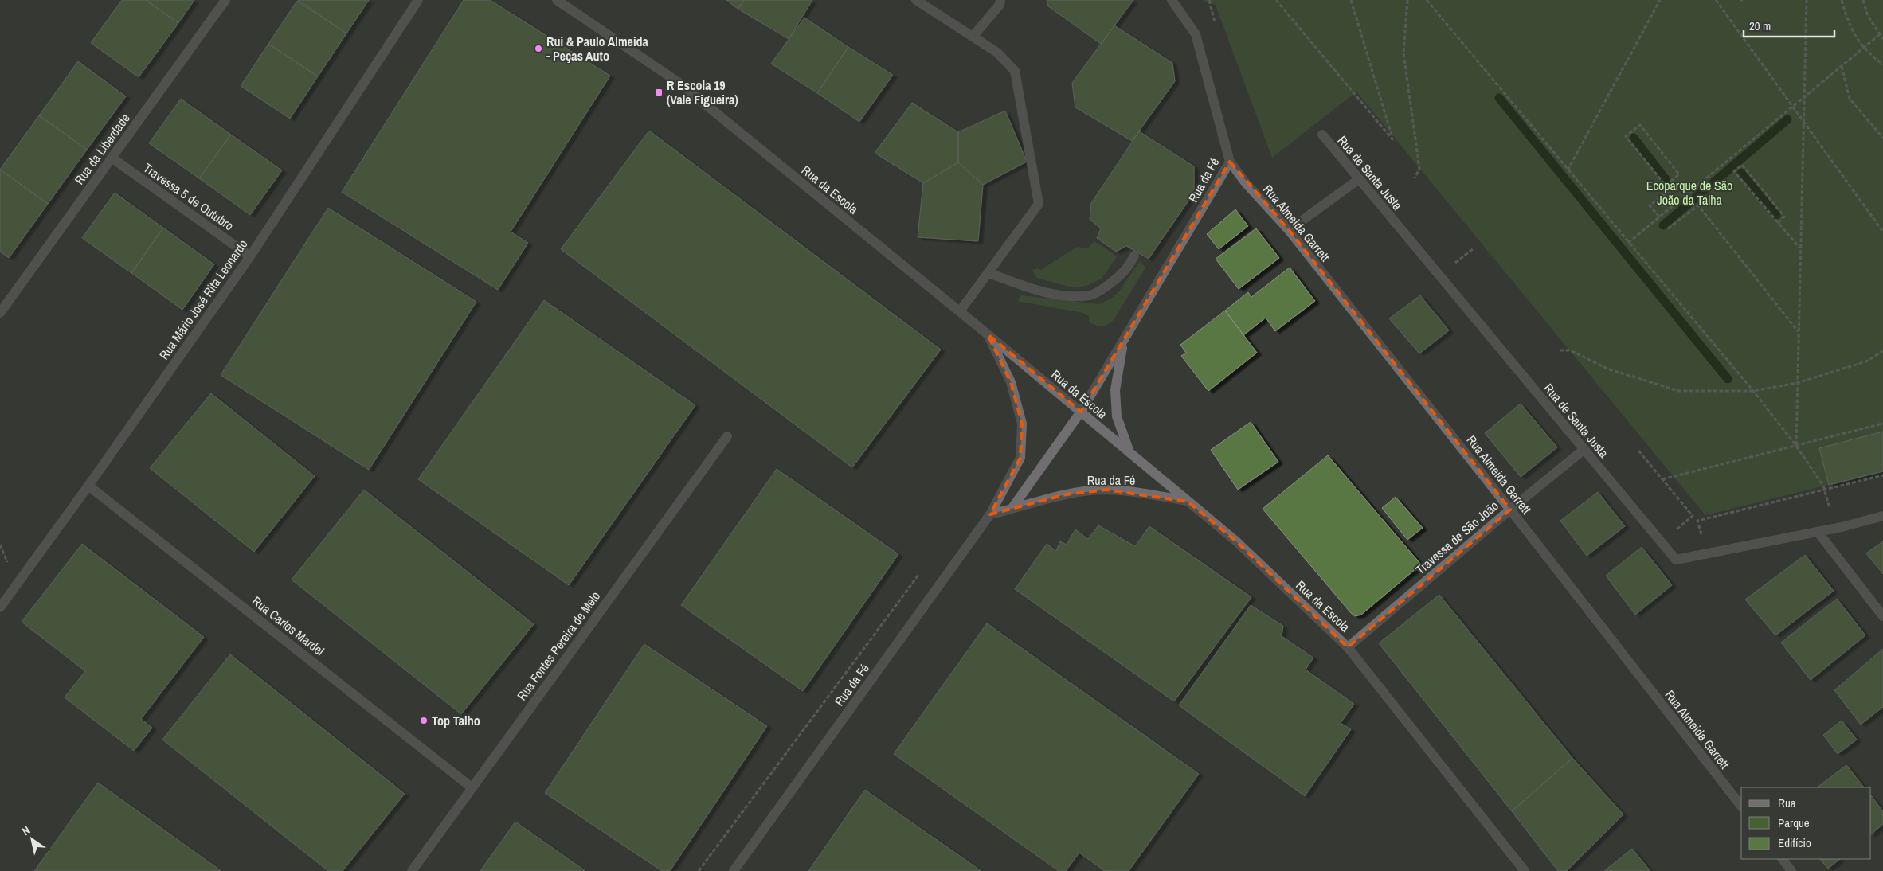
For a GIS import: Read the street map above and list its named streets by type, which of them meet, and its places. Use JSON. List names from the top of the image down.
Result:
{
  "streets": {
    "street": [
      "Rua da Liberdade",
      "Rua de Santa Justa",
      "Rua da Fé",
      "Rua da Escola",
      "Travessa 5 de Outubro",
      "Rua Almeida Garrett",
      "Rua Mário José Rita Leonardo",
      "Travessa de São João",
      "Rua Carlos Mardel",
      "Rua Fontes Pereira de Melo"
    ]
  },
  "crossings": [
    ["Rua da Liberdade", "Travessa 5 de Outubro"],
    ["Rua de Santa Justa", "Travessa de São João"],
    ["Rua da Fé", "Rua da Escola"],
    ["Rua da Fé", "Rua Almeida Garrett"],
    ["Rua da Escola", "Travessa de São João"],
    ["Travessa 5 de Outubro", "Rua Mário José Rita Leonardo"],
    ["Rua Almeida Garrett", "Travessa de São João"],
    ["Rua Mário José Rita Leonardo", "Rua Carlos Mardel"],
    ["Rua Carlos Mardel", "Rua Fontes Pereira de Melo"]
  ],
  "parks": ["Ecoparque de São João da Talha"],
  "places": {
    "other": ["Rui & Paulo Almeida - Peças Auto", "Top Talho"],
    "transit": ["R Escola 19 (Vale Figueira)"]
  },
  "legend": ["Rua", "Parque", "Edifício"],
  "scale_bar": "20 m",
  "north": "top left"
}
